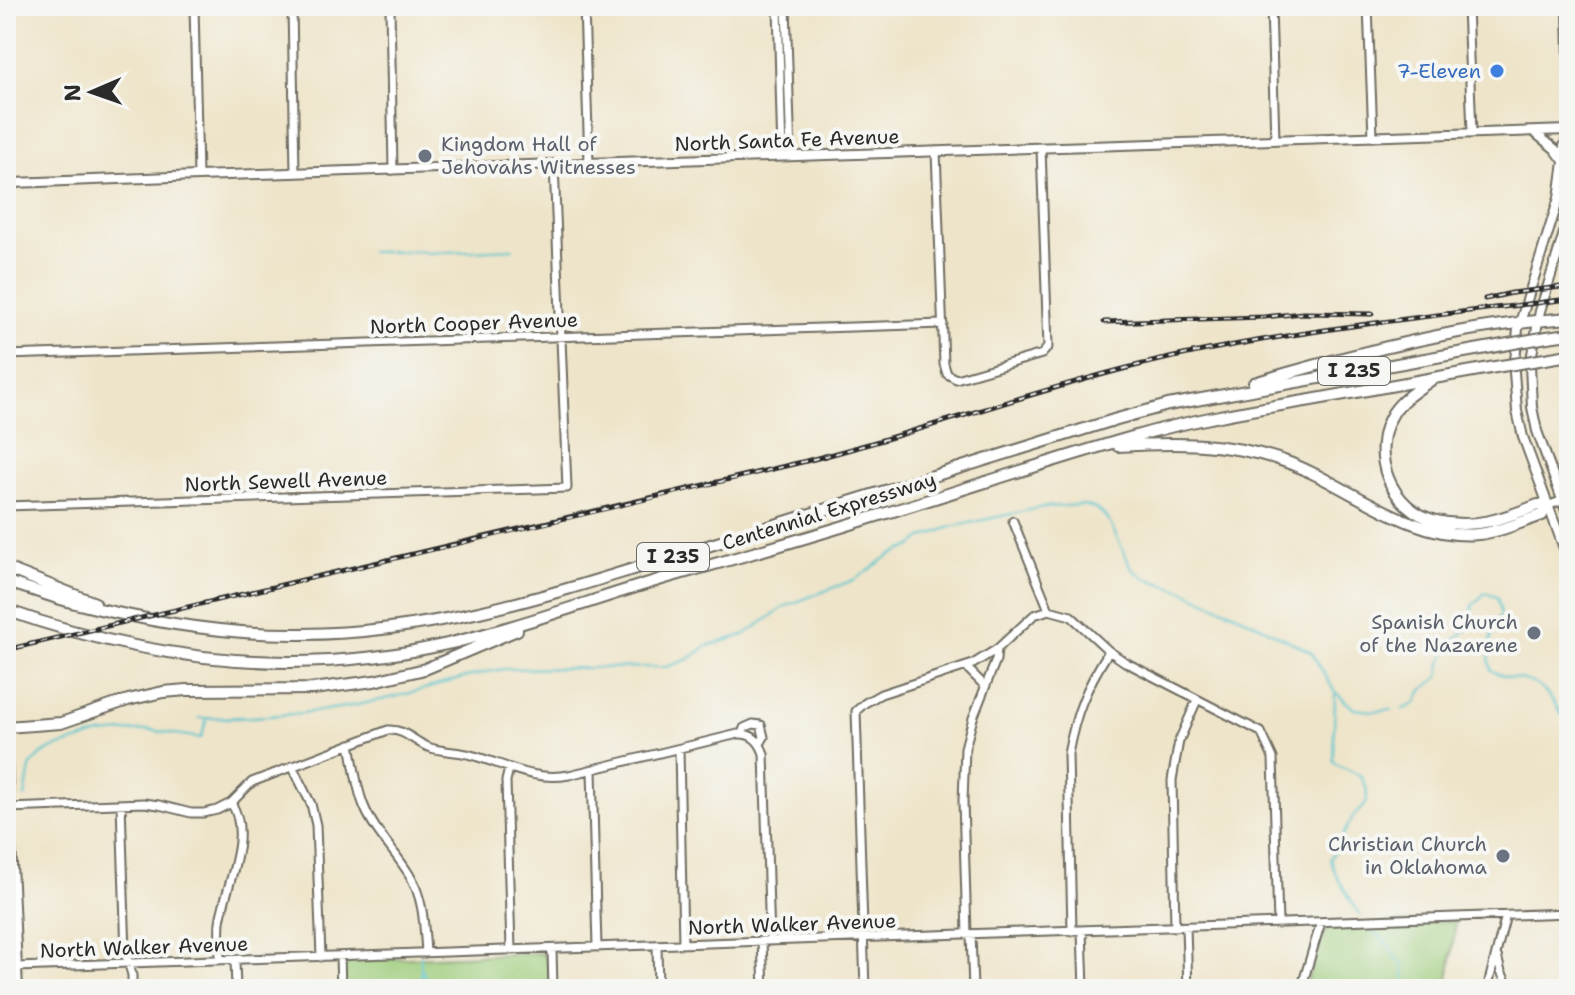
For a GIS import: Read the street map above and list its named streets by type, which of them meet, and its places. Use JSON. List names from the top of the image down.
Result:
{
  "streets": {
    "highway": ["I 235", "Centennial Expressway"],
    "main road": ["North Santa Fe Avenue"],
    "street": ["North Cooper Avenue", "North Sewell Avenue", "North Walker Avenue"]
  },
  "crossings": [
    ["North Cooper Avenue", "North Sewell Avenue"]
  ],
  "places": [
    "7-Eleven",
    "Kingdom Hall of Jehovahs Witnesses",
    "Spanish Church of the Nazarene",
    "Christian Church in Oklahoma"
  ],
  "north": "left"
}
